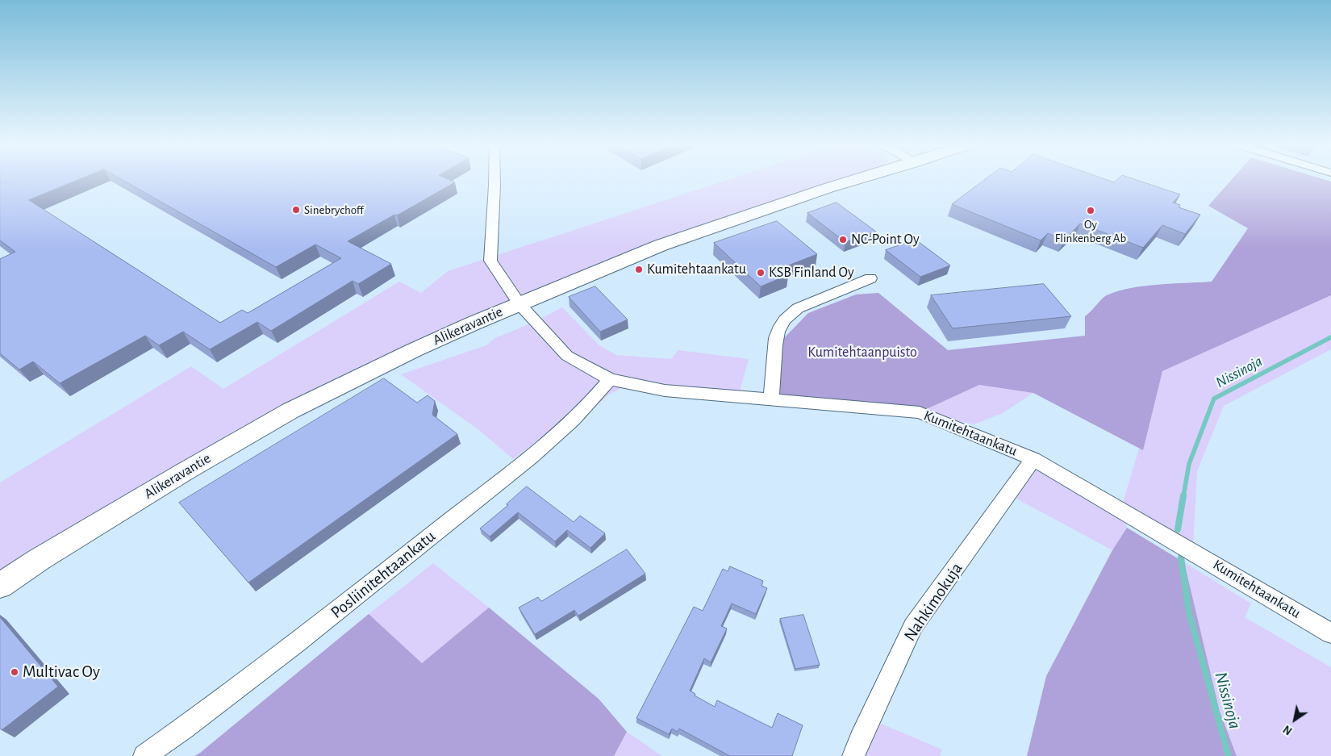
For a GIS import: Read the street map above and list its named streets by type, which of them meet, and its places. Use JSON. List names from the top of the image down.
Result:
{
  "streets": {
    "street": [
      "Alikeravantie",
      "Kumitehtaankatu",
      "Posliinitehtaankatu",
      "Nahkimokuja"
    ]
  },
  "crossings": [
    ["Alikeravantie", "Kumitehtaankatu"],
    ["Kumitehtaankatu", "Posliinitehtaankatu"],
    ["Kumitehtaankatu", "Nahkimokuja"]
  ],
  "water": ["Nissinoja"],
  "parks": ["Kumitehtaanpuisto"],
  "places": [
    "Sinebrychoff",
    "Oy Flinkenberg Ab",
    "NC-Point Oy",
    "Kumitehtaankatu",
    "KSB Finland Oy",
    "Multivac Oy"
  ],
  "north": "bottom left"
}
